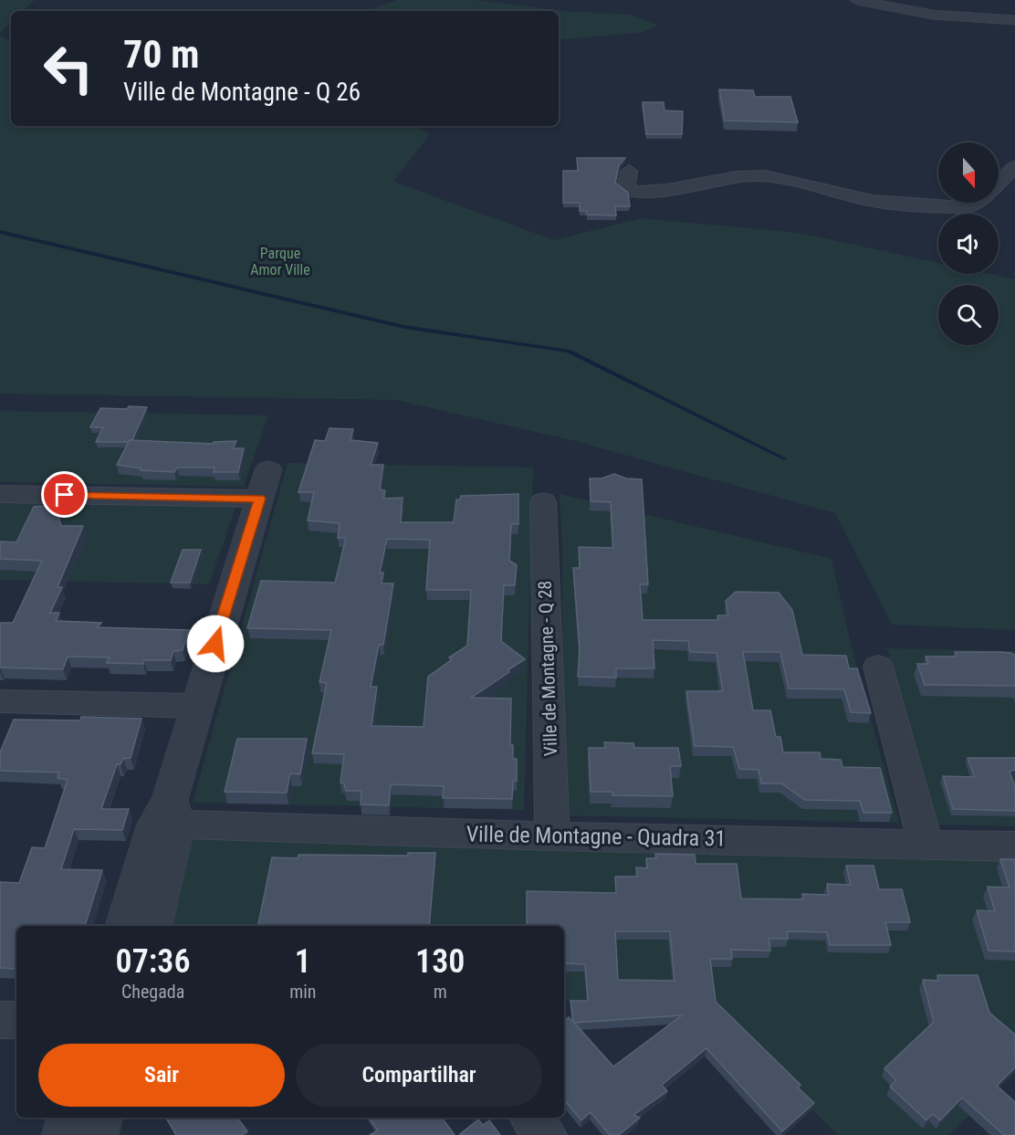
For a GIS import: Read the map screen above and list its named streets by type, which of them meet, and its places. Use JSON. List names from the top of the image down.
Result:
{
  "streets": {
    "street": ["Ville de Montagne - Q 28", "Ville de Montagne - Quadra 31"]
  },
  "crossings": [
    ["Ville de Montagne - Q 28", "Ville de Montagne - Quadra 31"]
  ],
  "parks": ["Parque Amor Ville"],
  "north": "bottom",
  "page": {
    "turn": ["70 m", "Ville de Montagne - Q 26"],
    "eta": [
      "07:36",
      "Chegada",
      "1",
      "min",
      "130",
      "m"
    ],
    "buttons": ["Sair", "Compartilhar"]
  }
}
